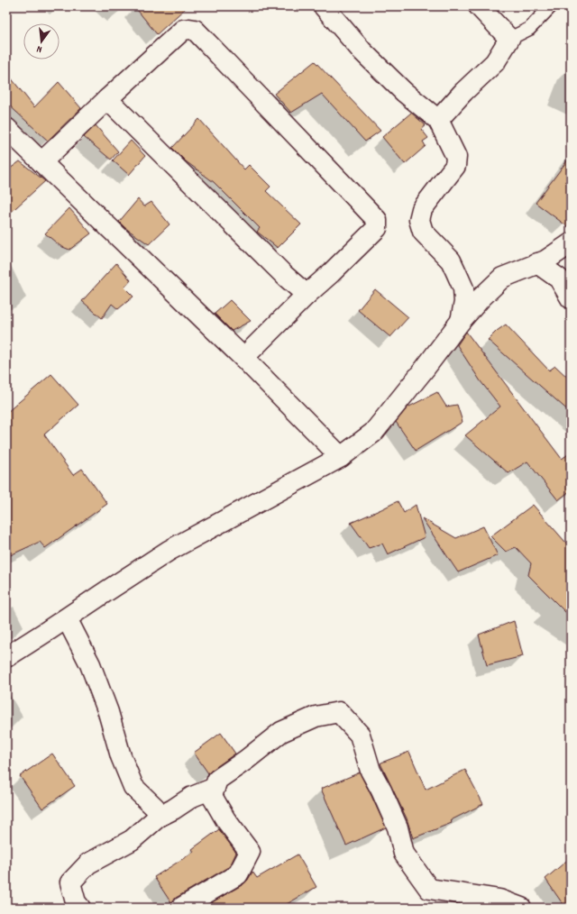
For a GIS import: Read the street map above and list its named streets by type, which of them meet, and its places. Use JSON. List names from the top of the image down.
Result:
{
  "north": "bottom"
}
